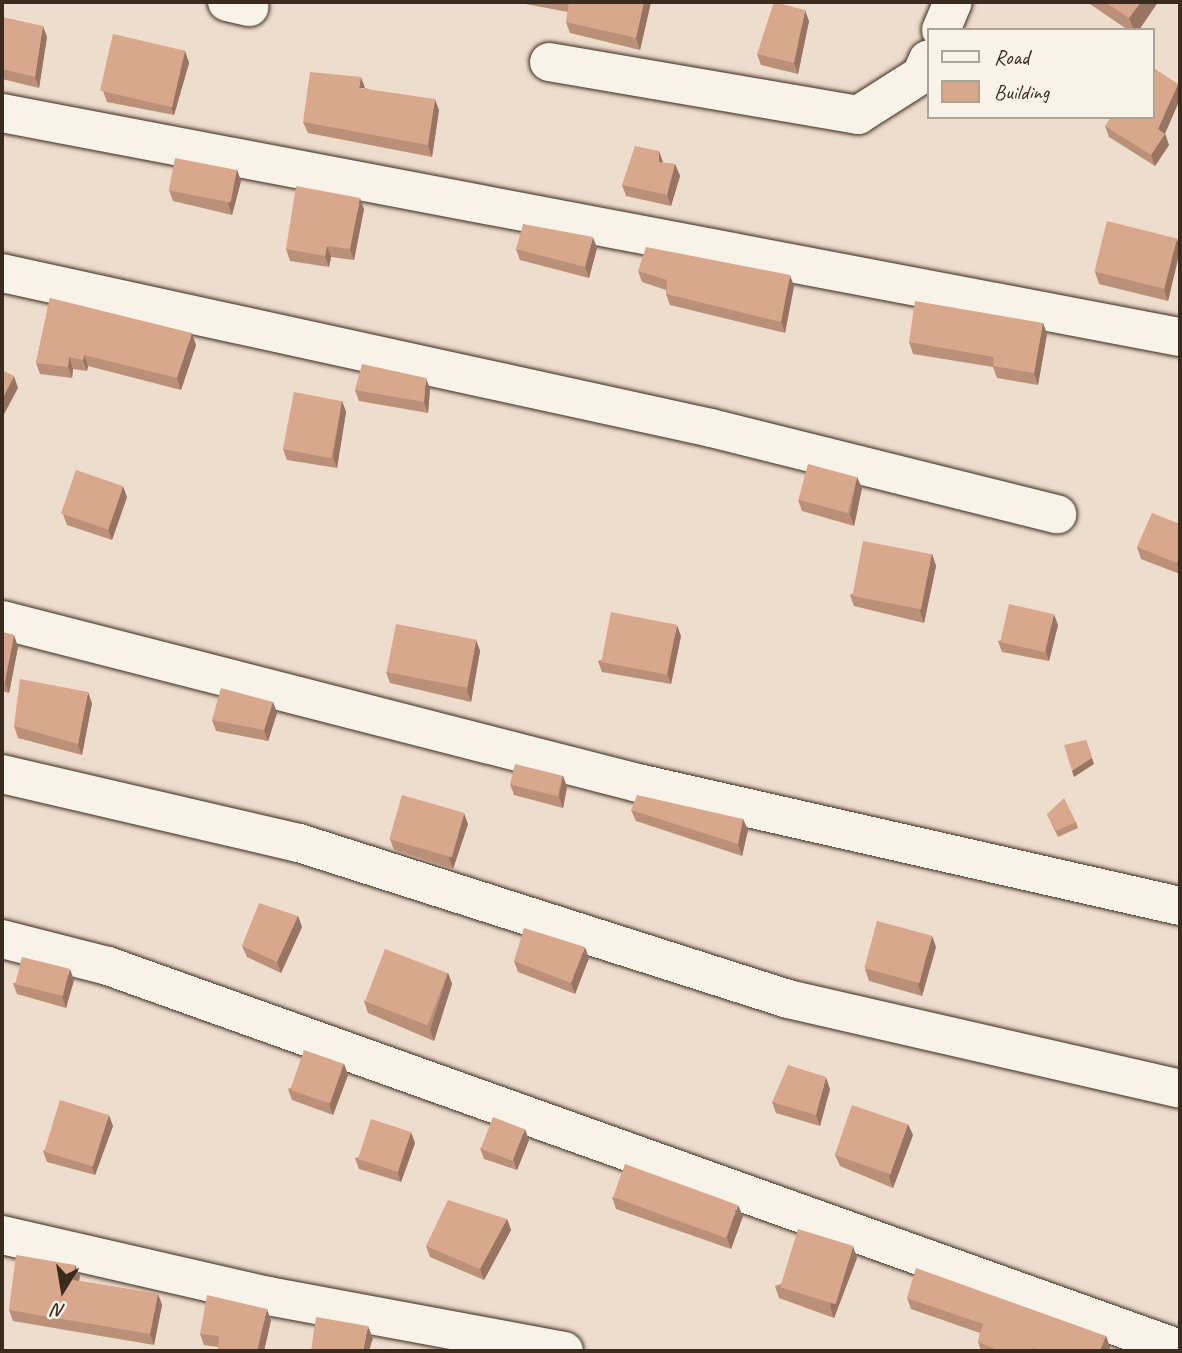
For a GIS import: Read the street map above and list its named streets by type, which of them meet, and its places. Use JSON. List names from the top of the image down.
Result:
{
  "legend": ["Road", "Building"],
  "north": "bottom"
}
